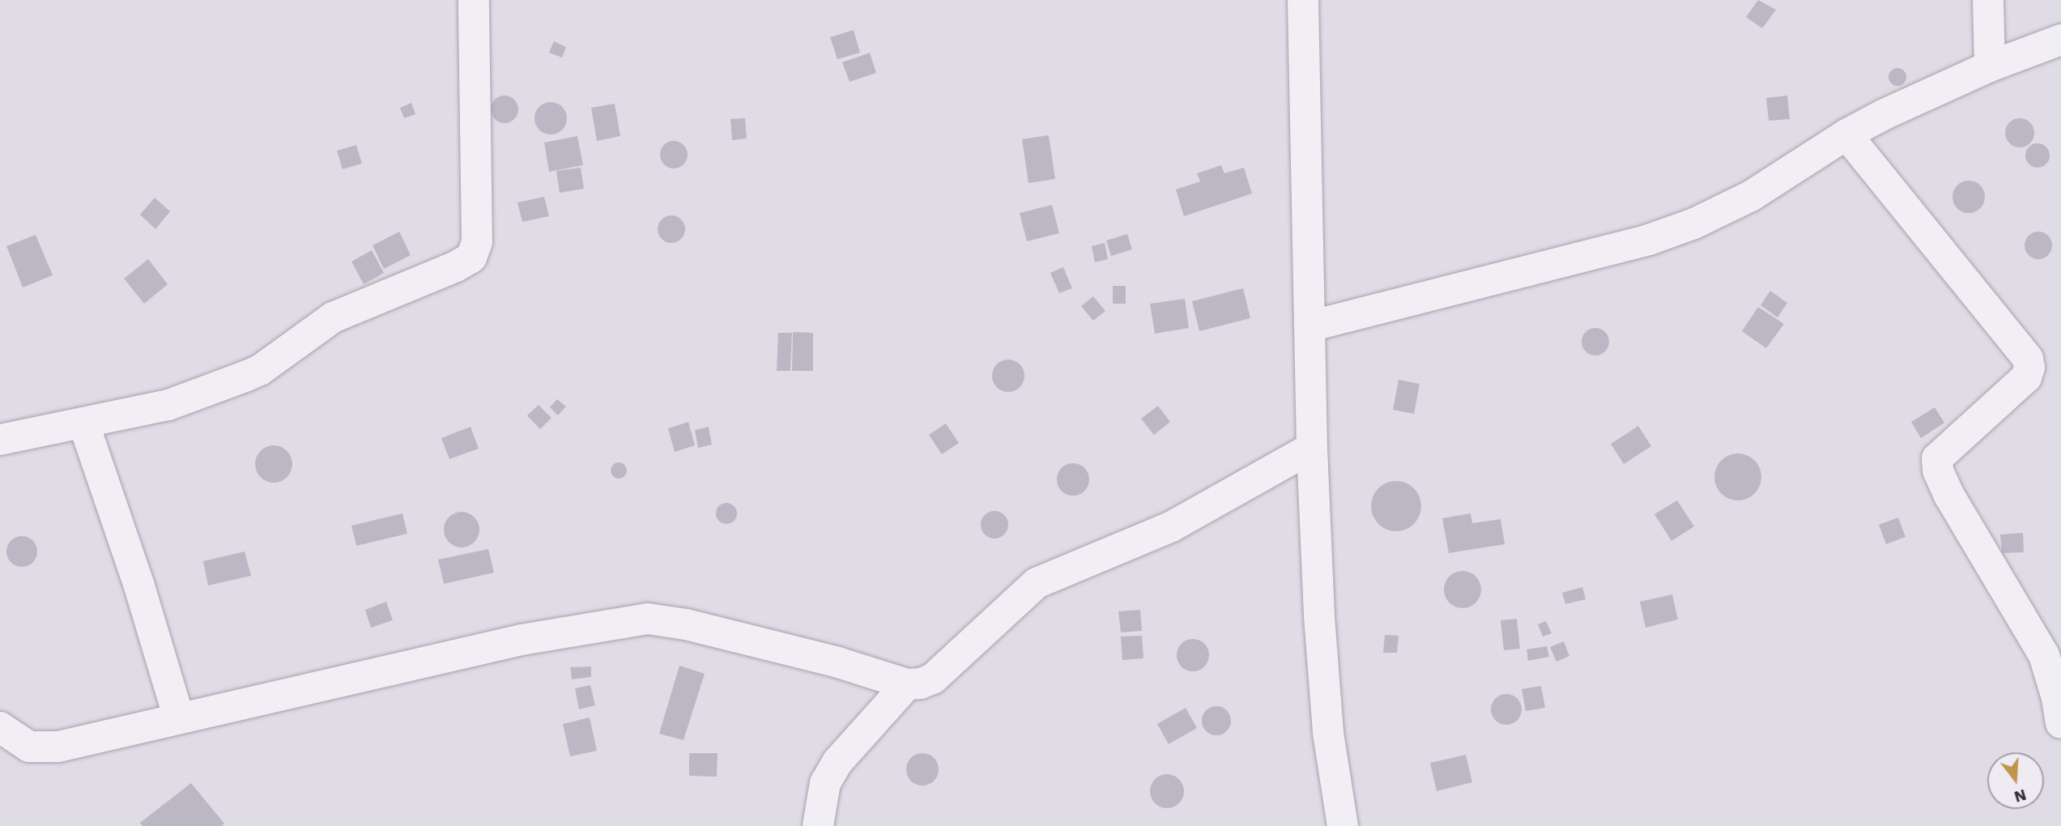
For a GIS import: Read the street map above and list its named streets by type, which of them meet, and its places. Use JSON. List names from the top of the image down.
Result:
{
  "north": "bottom"
}
